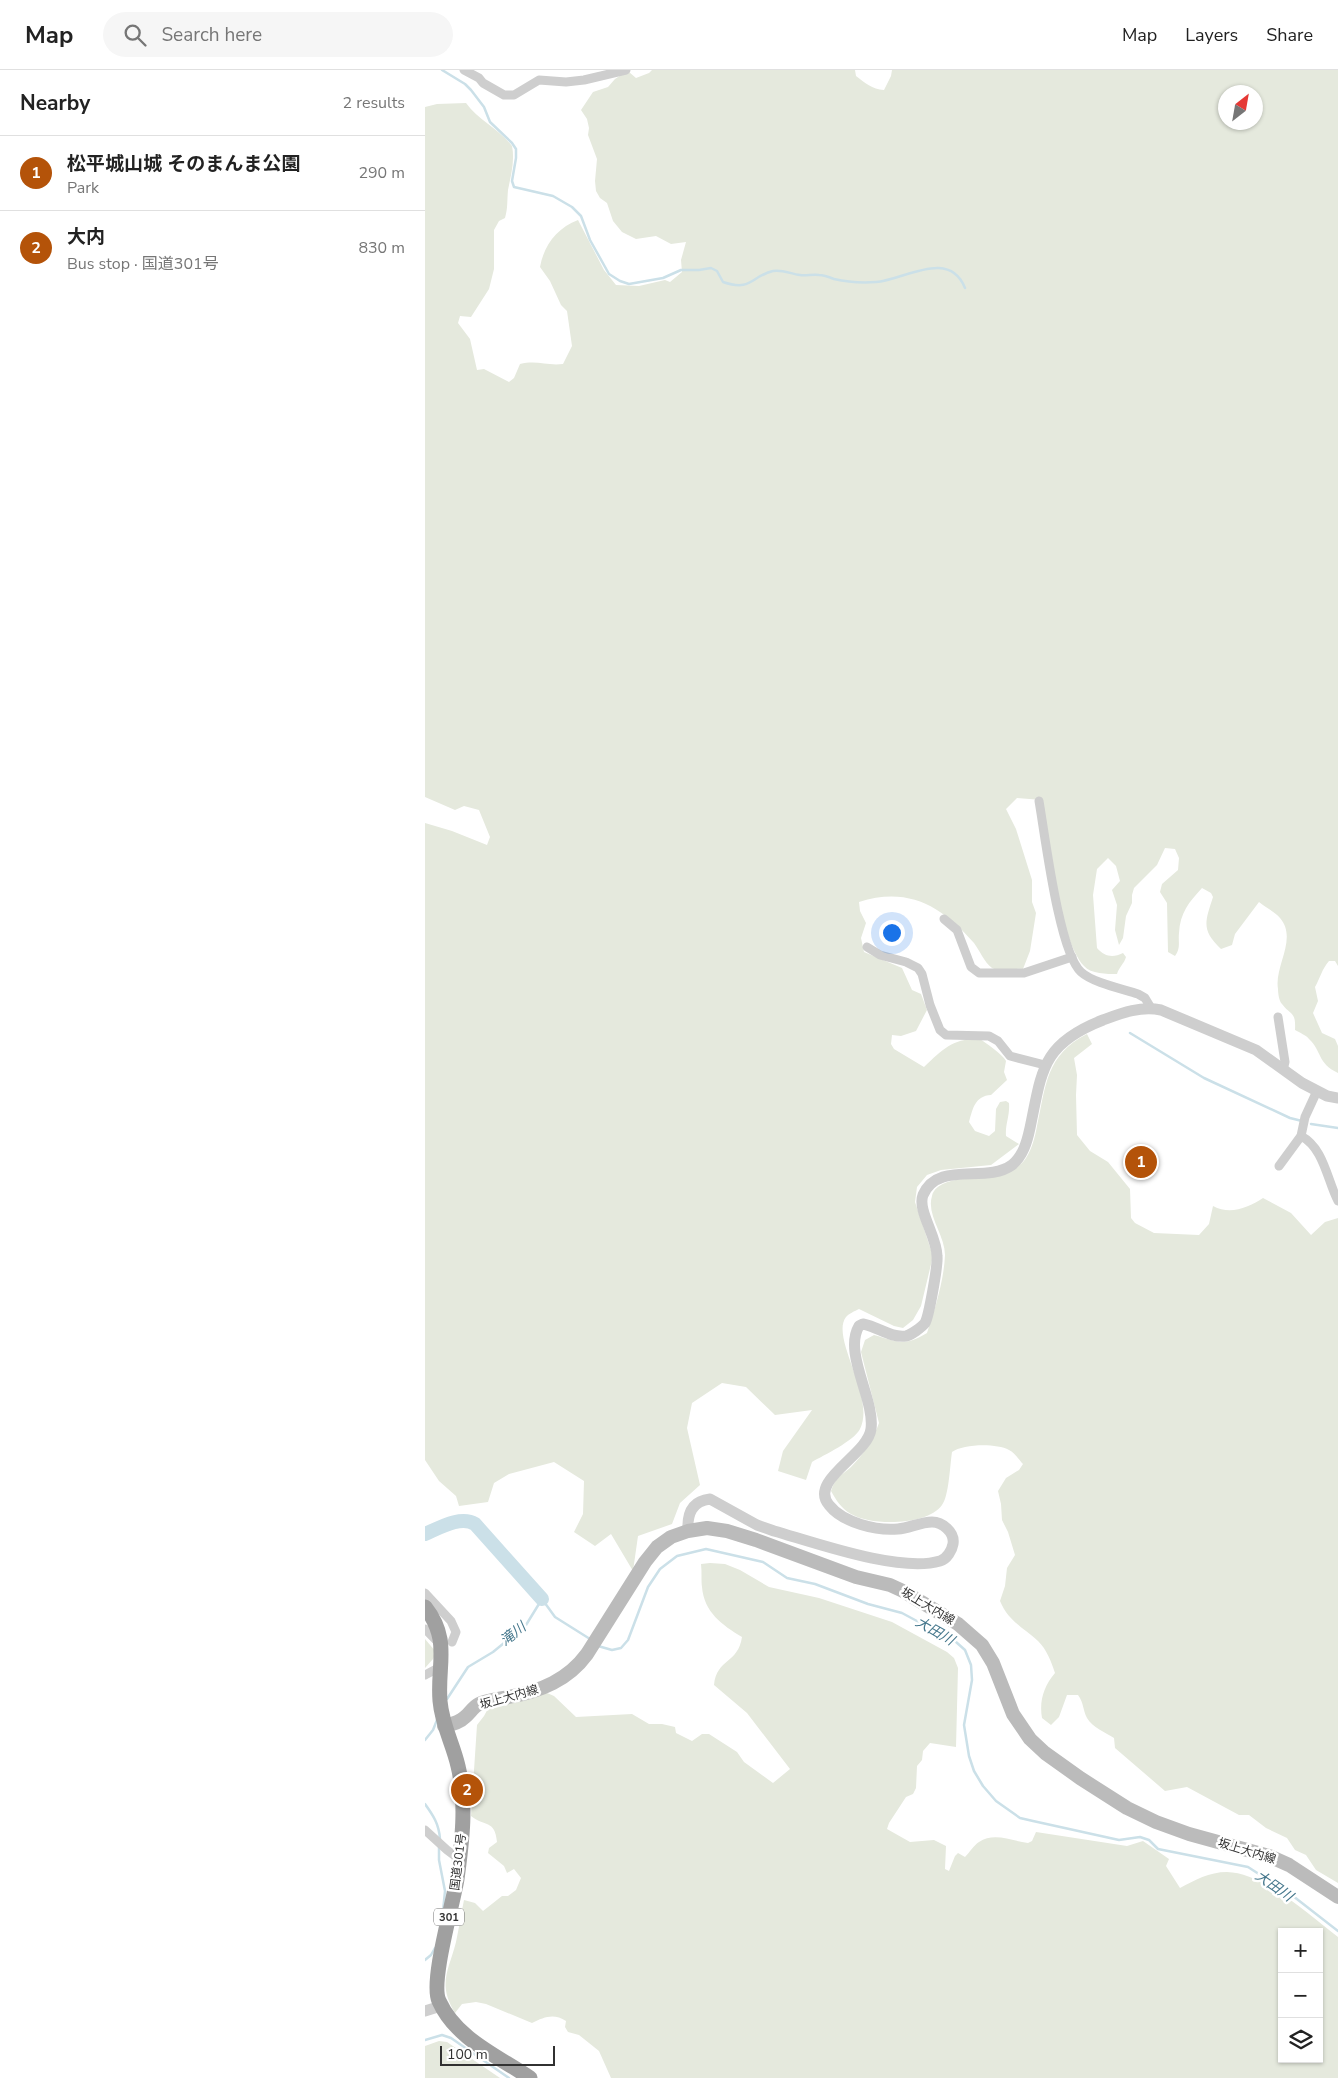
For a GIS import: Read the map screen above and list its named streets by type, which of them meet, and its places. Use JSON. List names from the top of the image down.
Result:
{
  "streets": {
    "highway": ["国道301号", "301"],
    "main road": ["坂上大内線"]
  },
  "crossings": [
    ["坂上大内線", "国道301号"]
  ],
  "water": ["大田川", "滝川"],
  "scale_bar": "100 m",
  "north": "top right",
  "page": {
    "header": "Map",
    "search": "Search here",
    "nav": ["Map", "Layers", "Share"],
    "heading": ["Nearby", "2 results"],
    "list": [
      {
        "mark": "1",
        "name": "松平城山城 そのまんま公園",
        "note": "Park",
        "value": "290 m"
      },
      {
        "mark": "2",
        "name": "大内",
        "note": "Bus stop · 国道301号",
        "value": "830 m"
      }
    ],
    "pins": ["1", "2"],
    "map_buttons": ["+", "−"],
    "scale": "100 m"
  }
}
